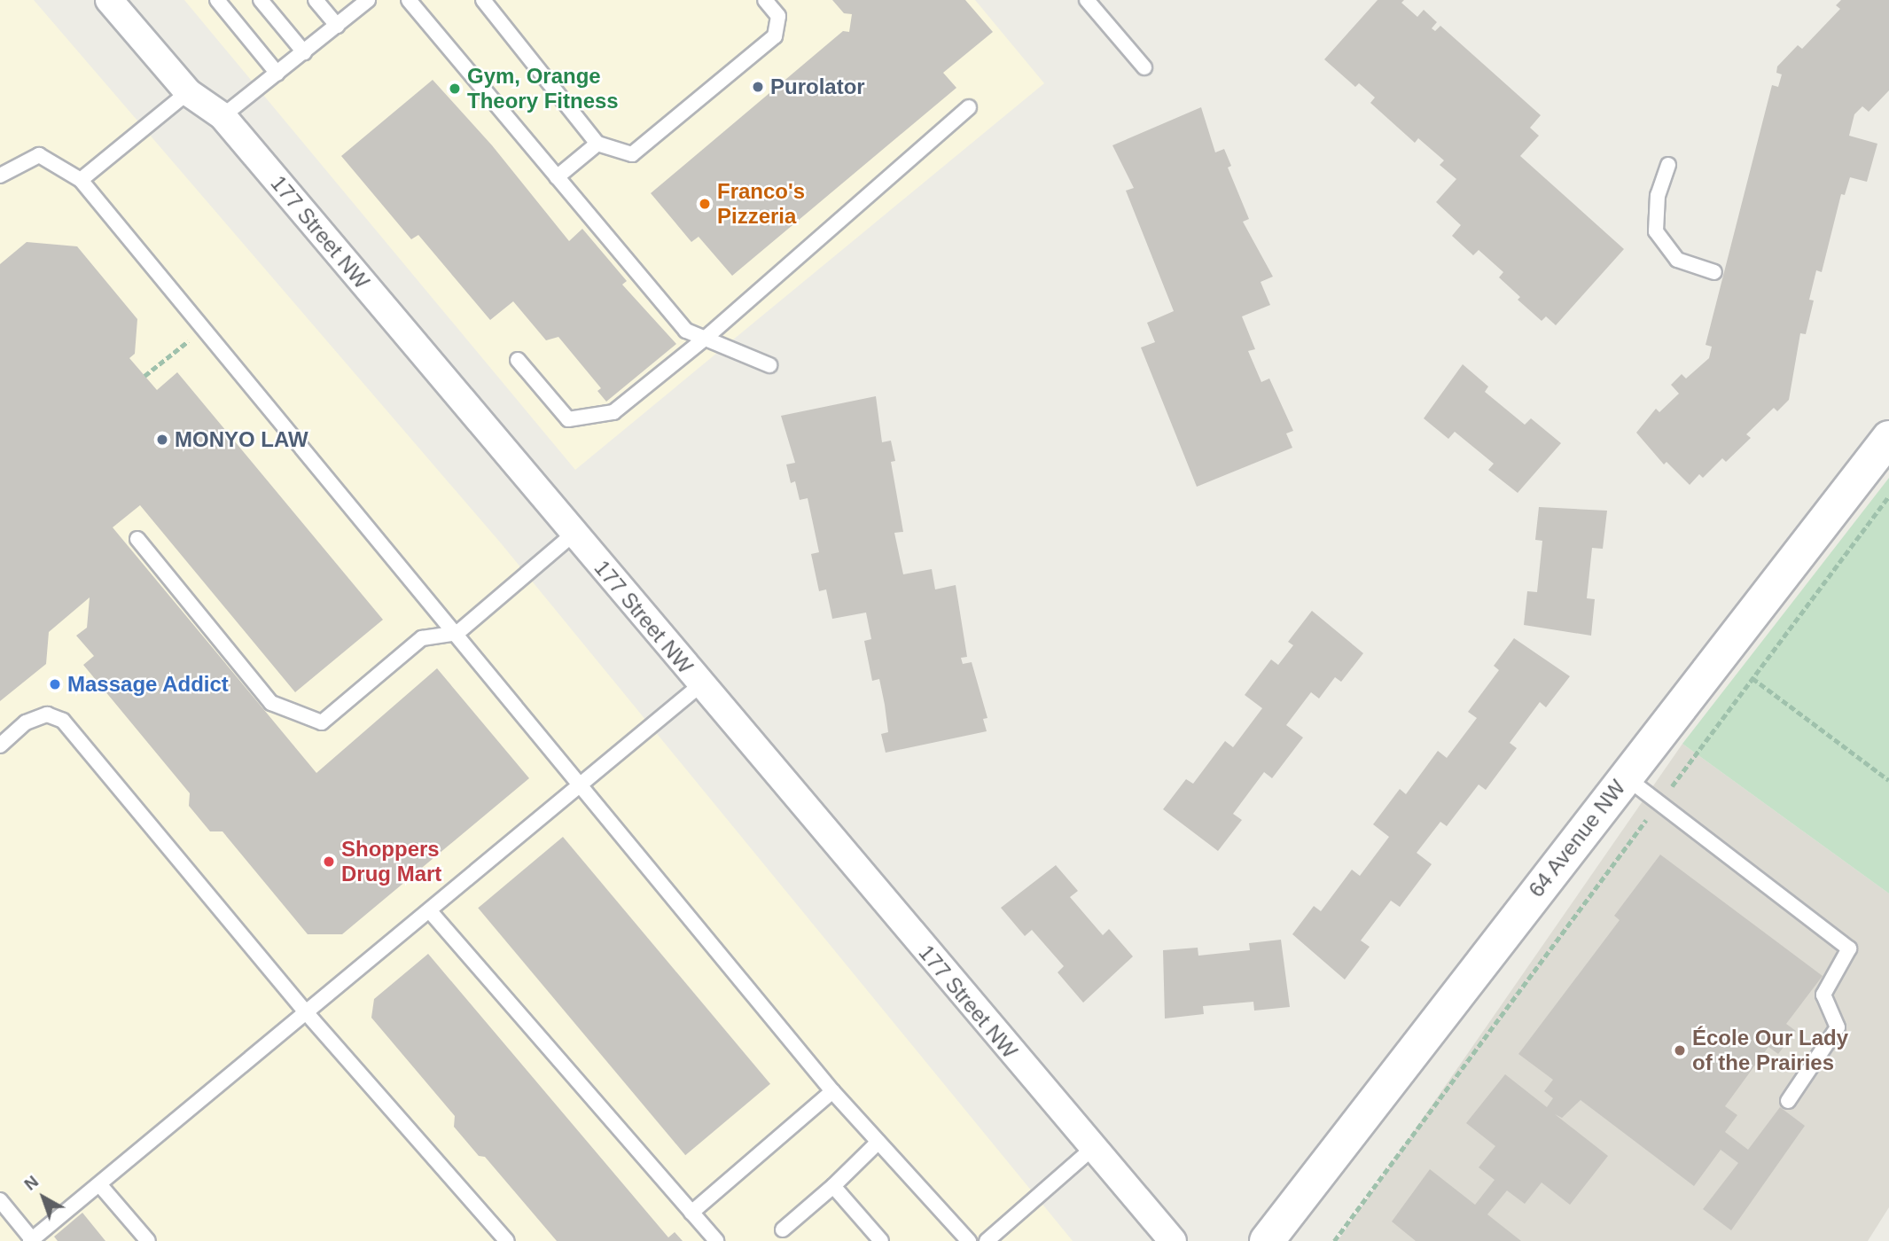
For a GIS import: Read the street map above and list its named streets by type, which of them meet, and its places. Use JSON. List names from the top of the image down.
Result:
{
  "streets": {
    "street": ["177 Street NW", "64 Avenue NW"]
  },
  "places": [
    "Purolator",
    "Gym, Orange Theory Fitness",
    "Franco's Pizzeria",
    "MONYO LAW",
    "Massage Addict",
    "Shoppers Drug Mart",
    "École Our Lady of the Prairies"
  ],
  "north": "top left"
}
